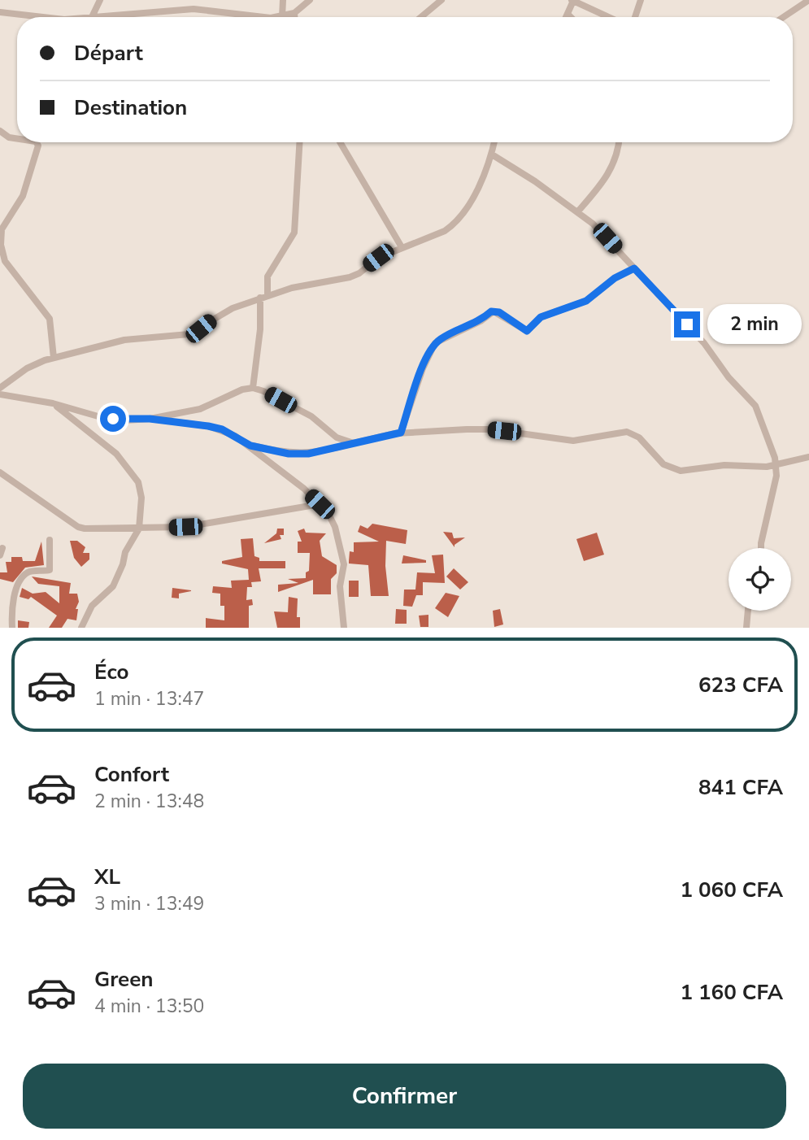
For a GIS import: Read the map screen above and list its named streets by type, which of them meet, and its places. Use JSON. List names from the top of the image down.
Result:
{
  "page": {
    "banner": ["Départ", "Destination"],
    "bubble": "2 min",
    "list": [
      {
        "name": "Éco",
        "note": "1 min · 13:47",
        "value": "623 CFA"
      },
      {
        "name": "Confort",
        "note": "2 min · 13:48",
        "value": "841 CFA"
      },
      {
        "name": "XL",
        "note": "3 min · 13:49",
        "value": "1 060 CFA"
      },
      {
        "name": "Green",
        "note": "4 min · 13:50",
        "value": "1 160 CFA"
      }
    ],
    "buttons": "Confirmer"
  }
}
